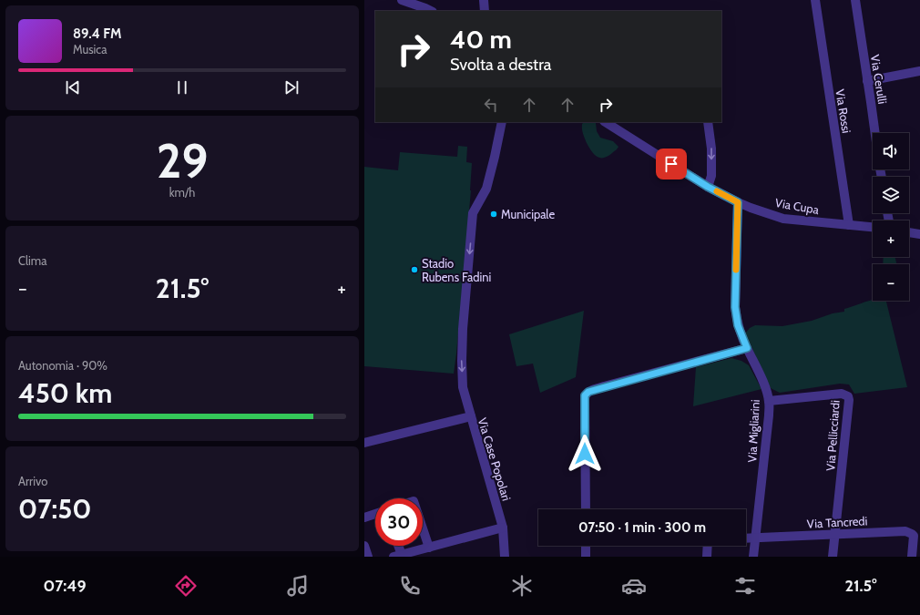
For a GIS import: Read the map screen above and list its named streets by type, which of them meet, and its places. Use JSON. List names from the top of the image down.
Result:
{
  "streets": {
    "street": [
      "Via Cerulli",
      "Via Rossi",
      "Via Cupa",
      "Via Migliarini",
      "Via Pellicciardi",
      "Via Case Popolari",
      "Via Tancredi"
    ]
  },
  "crossings": [
    ["Via Rossi", "Via Cupa"],
    ["Via Cupa", "Via Migliarini"],
    ["Via Migliarini", "Via Pellicciardi"],
    ["Via Migliarini", "Via Tancredi"],
    ["Via Pellicciardi", "Via Tancredi"]
  ],
  "places": ["Municipale", "Stadio Rubens Fadini"],
  "page": {
    "turn": ["40 m", "Svolta a destra"],
    "song": ["89.4 FM", "Musica"],
    "tile": [
      ["29", "km/h"],
      "Clima",
      ["Autonomia · 90%", "450 km"],
      ["Arrivo", "07:50"]
    ],
    "map_buttons": ["+", "−"],
    "heat": ["−", "21.5°", "+"],
    "limit": "30",
    "trip": "07:50 · 1 min · 300 m",
    "tabs": ["07:49", "21.5°"]
  }
}
